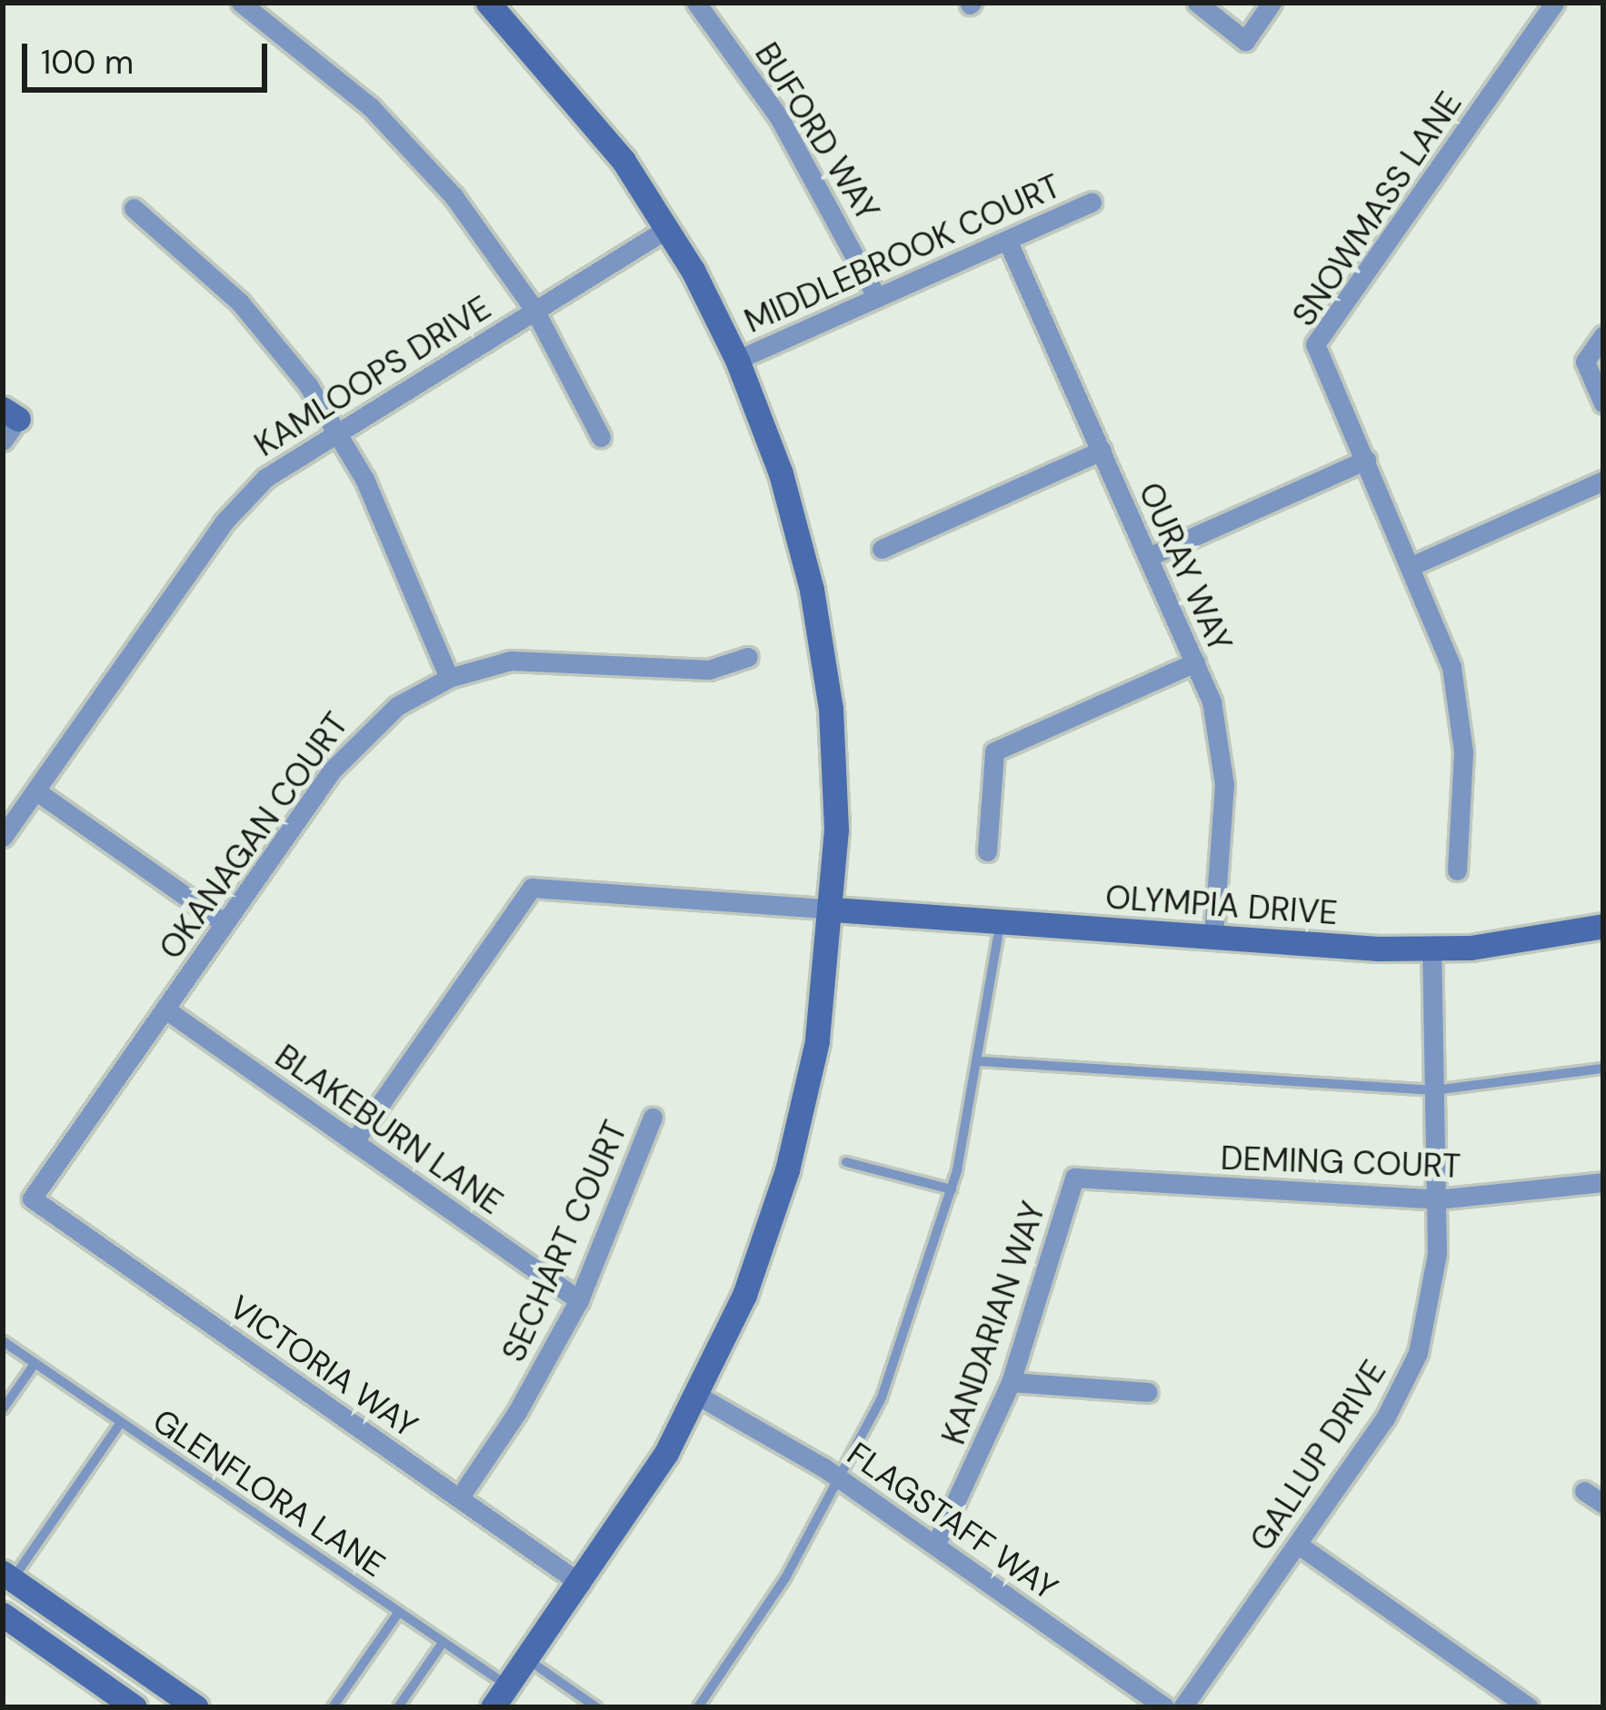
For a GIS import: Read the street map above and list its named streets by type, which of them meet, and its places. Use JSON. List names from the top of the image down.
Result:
{
  "streets": {
    "street": [
      "BUFORD WAY",
      "SNOWMASS LANE",
      "MIDDLEBROOK COURT",
      "KAMLOOPS DRIVE",
      "OURAY WAY",
      "OKANAGAN COURT",
      "OLYMPIA DRIVE",
      "BLAKEBURN LANE",
      "DEMING COURT",
      "SECHART COURT",
      "KANDARIAN WAY",
      "VICTORIA WAY",
      "GALLUP DRIVE",
      "FLAGSTAFF WAY"
    ],
    "lane": ["GLENFLORA LANE"]
  },
  "crossings": [
    ["BUFORD WAY", "MIDDLEBROOK COURT"],
    ["MIDDLEBROOK COURT", "OURAY WAY"],
    ["OURAY WAY", "OLYMPIA DRIVE"],
    ["OKANAGAN COURT", "BLAKEBURN LANE"],
    ["OKANAGAN COURT", "VICTORIA WAY"],
    ["OLYMPIA DRIVE", "GALLUP DRIVE"],
    ["BLAKEBURN LANE", "SECHART COURT"],
    ["DEMING COURT", "KANDARIAN WAY"],
    ["DEMING COURT", "GALLUP DRIVE"],
    ["SECHART COURT", "VICTORIA WAY"],
    ["KANDARIAN WAY", "FLAGSTAFF WAY"]
  ],
  "scale_bar": "100 m"
}
